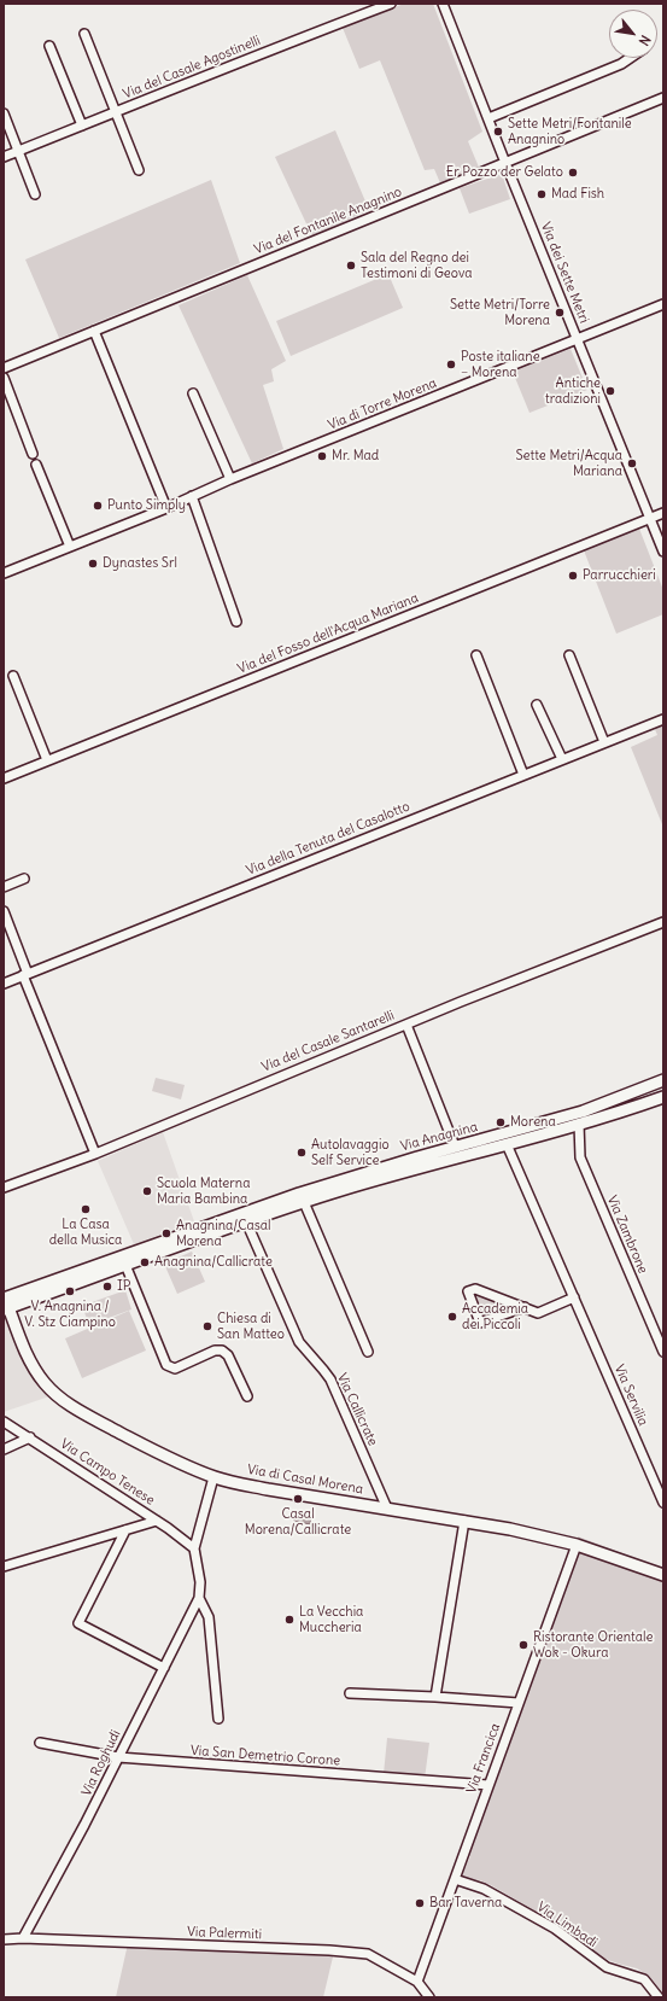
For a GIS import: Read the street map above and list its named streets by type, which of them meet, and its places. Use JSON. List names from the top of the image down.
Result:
{
  "streets": {
    "main road": ["Via Anagnina", "Via di Casal Morena"],
    "street": [
      "Via del Casale Agostinelli",
      "Via del Fontanile Anagnino",
      "Via dei Sette Metri",
      "Via di Torre Morena",
      "Via del Fosso dell'Acqua Mariana",
      "Via della Tenuta del Casalotto",
      "Via del Casale Santarelli",
      "Via Zambrone",
      "Via Servilia",
      "Via Callicrate",
      "Via Campo Tenese",
      "Via San Demetrio Corone",
      "Via Francica",
      "Via Roghudi",
      "Via Limbadi",
      "Via Palermiti"
    ]
  },
  "crossings": [
    ["Via del Fontanile Anagnino", "Via dei Sette Metri"],
    ["Via dei Sette Metri", "Via di Torre Morena"],
    ["Via dei Sette Metri", "Via del Fosso dell'Acqua Mariana"],
    ["Via Anagnina", "Via Zambrone"],
    ["Via Anagnina", "Via Servilia"],
    ["Via Anagnina", "Via Callicrate"],
    ["Via Anagnina", "Via di Casal Morena"],
    ["Via Callicrate", "Via di Casal Morena"],
    ["Via Campo Tenese", "Via Roghudi"],
    ["Via di Casal Morena", "Via Francica"],
    ["Via di Casal Morena", "Via Roghudi"],
    ["Via San Demetrio Corone", "Via Francica"],
    ["Via San Demetrio Corone", "Via Roghudi"],
    ["Via Francica", "Via Limbadi"],
    ["Via Francica", "Via Palermiti"],
    ["Via Roghudi", "Via Palermiti"]
  ],
  "places": [
    "Sette Metri/Fontanile Anagnino",
    "Er Pozzo der Gelato",
    "Mad Fish",
    "Sala del Regno dei Testimoni di Geova",
    "Sette Metri/Torre Morena",
    "Poste italiane – Morena",
    "Antiche tradizioni",
    "Mr. Mad",
    "Sette Metri/Acqua Mariana",
    "Punto Simply",
    "Dynastes Srl",
    "Parrucchieri",
    "Morena",
    "Autolavaggio Self Service",
    "Scuola Materna Maria Bambina",
    "La Casa della Musica",
    "Anagnina/Casal Morena",
    "Anagnina/Callicrate",
    "IP",
    "V. Anagnina / V. Stz Ciampino",
    "Accademia dei Piccoli",
    "Chiesa di San Matteo",
    "Casal Morena/Callicrate",
    "La Vecchia Muccheria",
    "Ristorante Orientale Wok - Okura",
    "Bar Taverna"
  ],
  "north": "bottom right"
}
